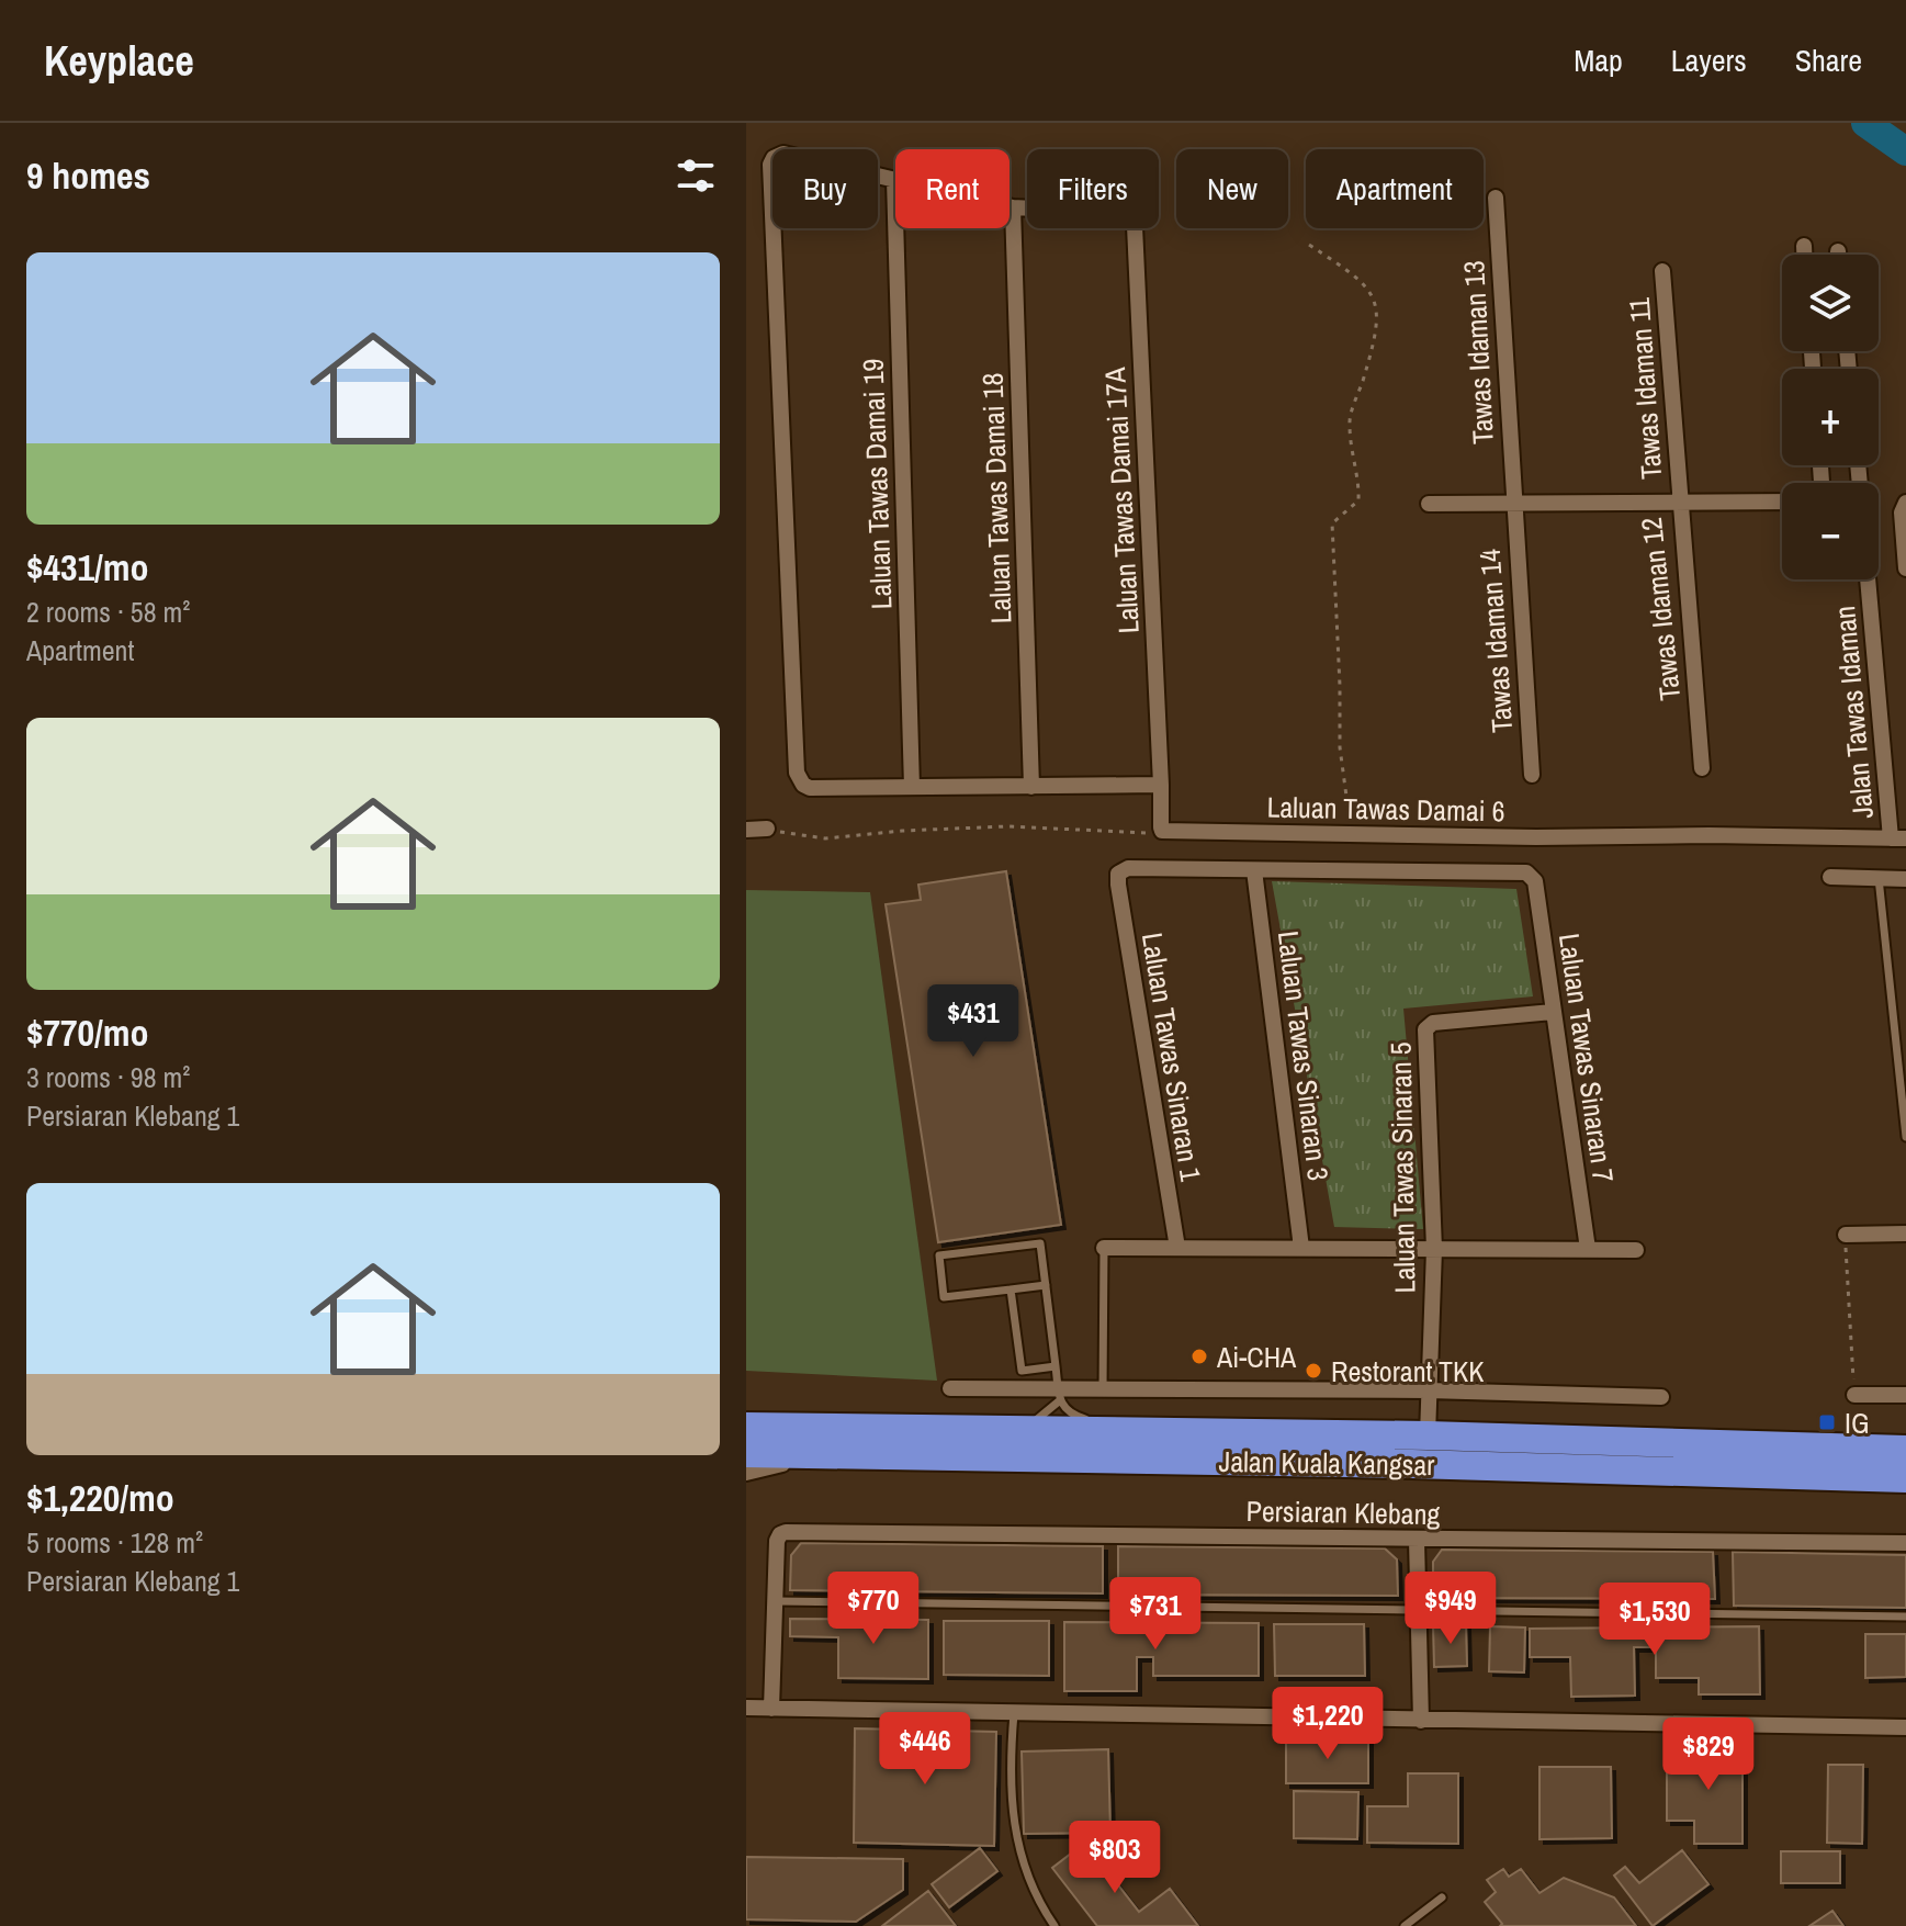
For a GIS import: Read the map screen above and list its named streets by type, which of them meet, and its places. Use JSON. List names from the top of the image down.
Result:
{
  "streets": {
    "highway": ["Jalan Kuala Kangsar"],
    "street": [
      "Tawas Idaman 13",
      "Tawas Idaman 11",
      "Laluan Tawas Damai 19",
      "Laluan Tawas Damai 18",
      "Laluan Tawas Damai 17A",
      "Tawas Idaman 12",
      "Tawas Idaman 14",
      "Jalan Tawas Idaman",
      "Laluan Tawas Damai 6",
      "Laluan Tawas Sinaran 3",
      "Laluan Tawas Sinaran 1",
      "Laluan Tawas Sinaran 7",
      "Laluan Tawas Sinaran 5",
      "Persiaran Klebang"
    ]
  },
  "crossings": [
    ["Tawas Idaman 13", "Tawas Idaman 12"],
    ["Tawas Idaman 13", "Tawas Idaman 14"],
    ["Tawas Idaman 11", "Tawas Idaman 12"],
    ["Laluan Tawas Damai 18", "Laluan Tawas Damai 17A"],
    ["Tawas Idaman 12", "Tawas Idaman 14"],
    ["Jalan Tawas Idaman", "Laluan Tawas Damai 6"],
    ["Laluan Tawas Sinaran 3", "Laluan Tawas Sinaran 1"],
    ["Laluan Tawas Sinaran 3", "Laluan Tawas Sinaran 7"],
    ["Laluan Tawas Sinaran 1", "Laluan Tawas Sinaran 7"],
    ["Laluan Tawas Sinaran 7", "Laluan Tawas Sinaran 5"],
    ["Laluan Tawas Sinaran 5", "Jalan Kuala Kangsar"]
  ],
  "places": {
    "other": ["Ai-CHA", "Restorant TKK"],
    "transit": ["IG"]
  },
  "page": {
    "header": "Keyplace",
    "nav": ["Map", "Layers", "Share"],
    "heading": "9 homes",
    "chip": [
      "Buy",
      "Rent",
      "Filters",
      "New",
      "Apartment"
    ],
    "list": [
      {
        "name": "$431/mo",
        "note": "2 rooms · 58 m² · Apartment"
      },
      {
        "name": "$770/mo",
        "note": "3 rooms · 98 m² · Persiaran Klebang 1"
      },
      {
        "name": "$1,220/mo",
        "note": "5 rooms · 128 m² · Persiaran Klebang 1"
      }
    ],
    "map_buttons": ["+", "−"],
    "price": [
      "$431",
      "$770",
      "$949",
      "$731",
      "$1,530",
      "$1,220",
      "$446",
      "$829",
      "$803"
    ]
  }
}
